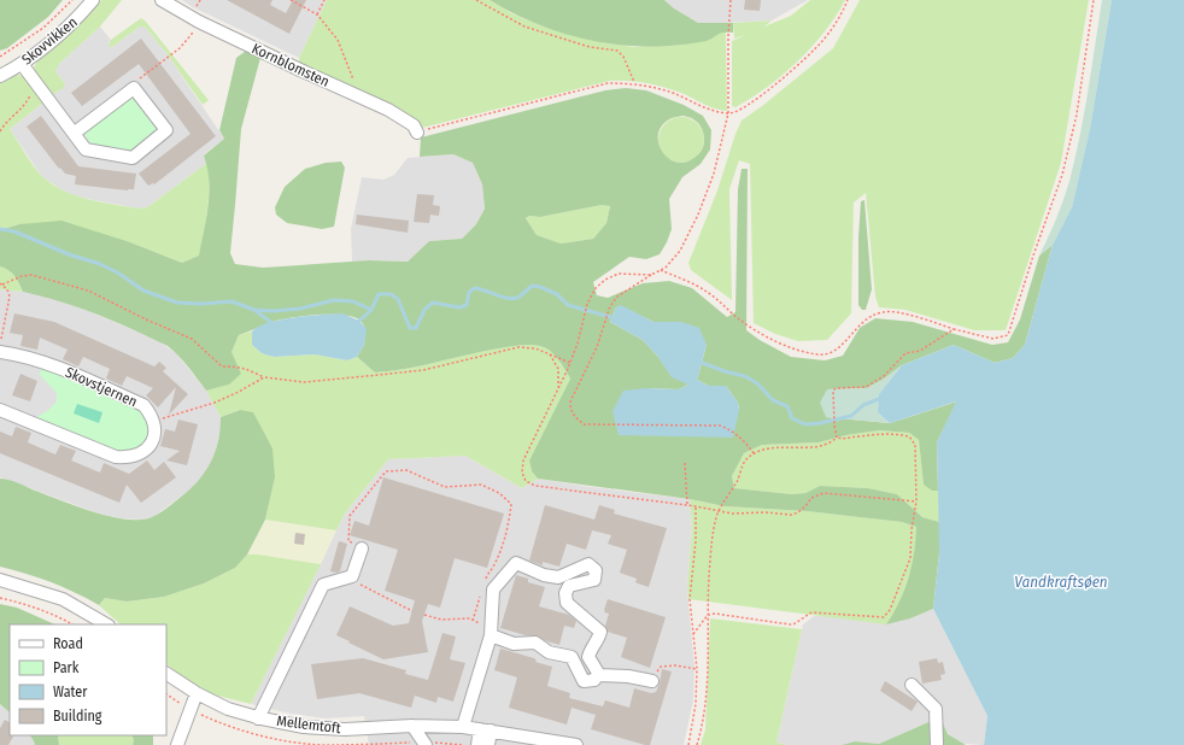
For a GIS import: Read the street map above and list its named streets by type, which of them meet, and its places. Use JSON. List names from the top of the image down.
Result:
{
  "streets": {
    "street": [
      "Skovvikken",
      "Kornblomsten",
      "Skovstjernen",
      "Mellemtoft"
    ]
  },
  "water": ["Vandkraftsøen"],
  "legend": [
    "Road",
    "Park",
    "Water",
    "Building"
  ]
}
